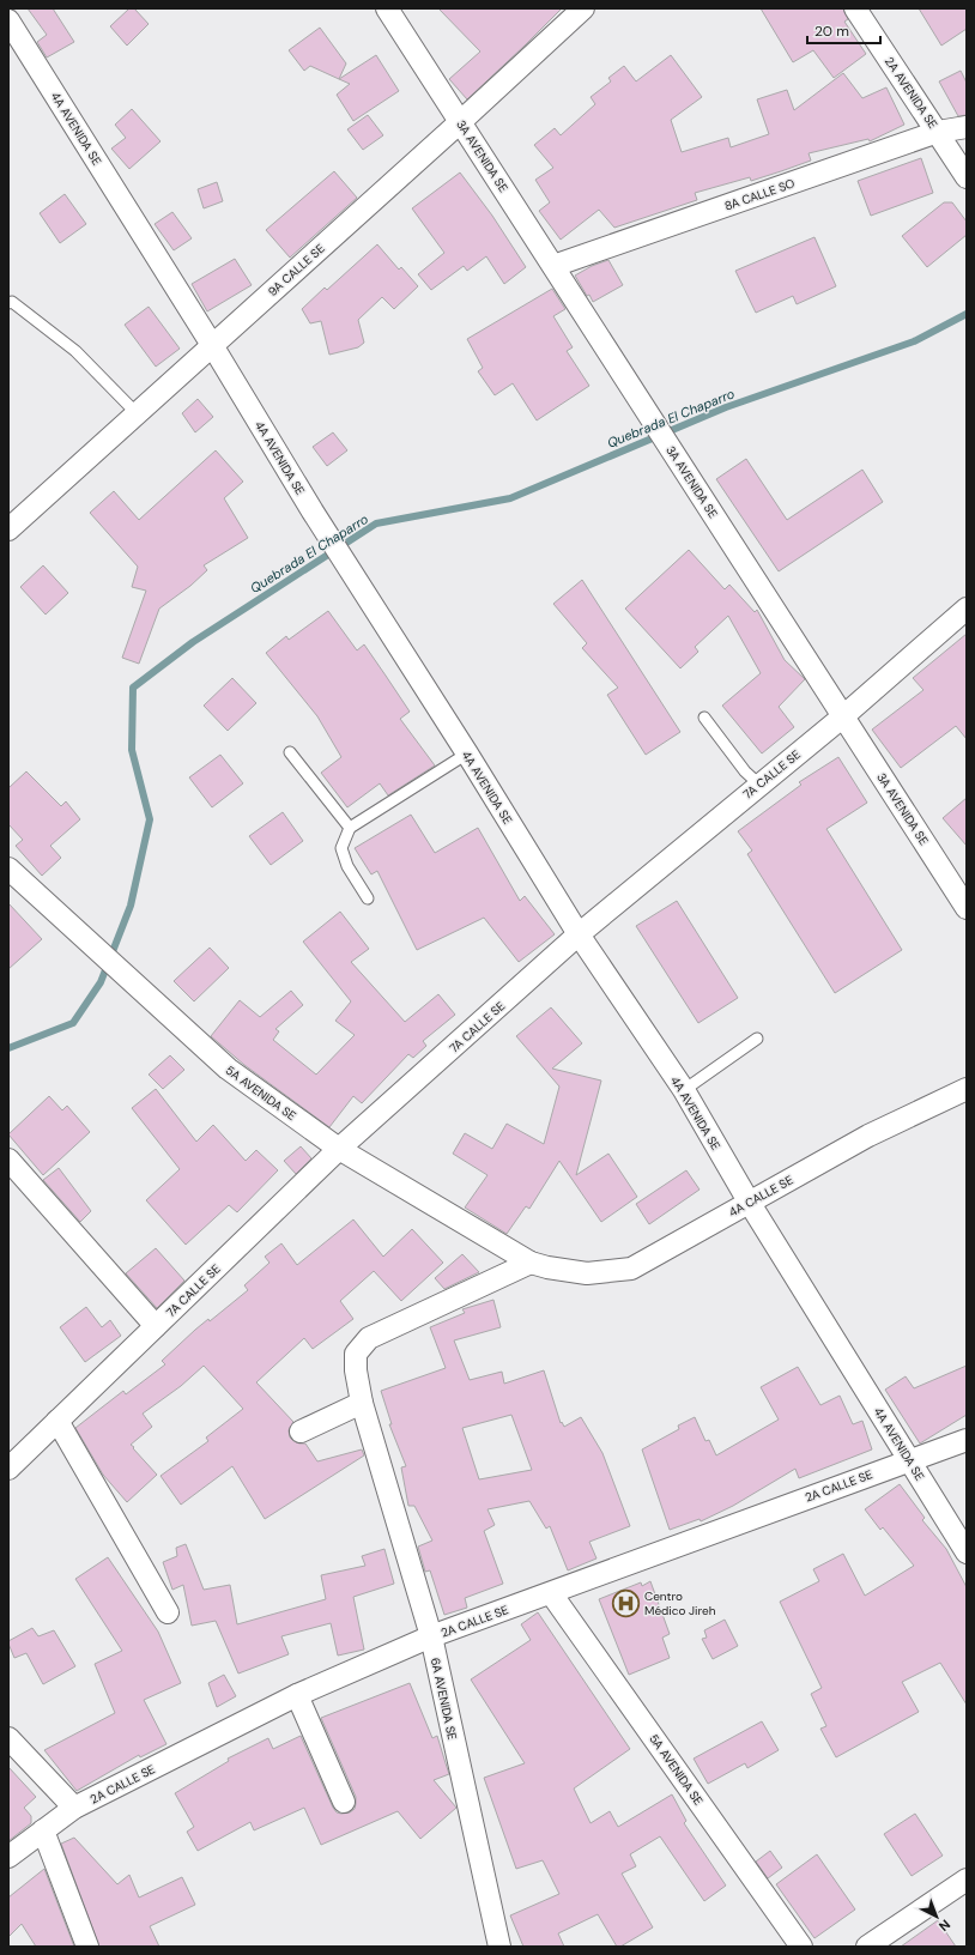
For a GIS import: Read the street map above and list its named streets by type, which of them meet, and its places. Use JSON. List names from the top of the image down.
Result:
{
  "streets": {
    "street": [
      "2A AVENIDA SE",
      "4A AVENIDA SE",
      "3A AVENIDA SE",
      "8A CALLE SO",
      "9A CALLE SE",
      "7A CALLE SE",
      "5A AVENIDA SE",
      "4A CALLE SE",
      "2A CALLE SE",
      "6A AVENIDA SE"
    ]
  },
  "crossings": [
    ["2A AVENIDA SE", "8A CALLE SO"],
    ["4A AVENIDA SE", "9A CALLE SE"],
    ["4A AVENIDA SE", "7A CALLE SE"],
    ["4A AVENIDA SE", "4A CALLE SE"],
    ["4A AVENIDA SE", "2A CALLE SE"],
    ["3A AVENIDA SE", "8A CALLE SO"],
    ["3A AVENIDA SE", "9A CALLE SE"],
    ["3A AVENIDA SE", "7A CALLE SE"],
    ["7A CALLE SE", "5A AVENIDA SE"],
    ["5A AVENIDA SE", "4A CALLE SE"],
    ["5A AVENIDA SE", "2A CALLE SE"],
    ["5A AVENIDA SE", "6A AVENIDA SE"],
    ["4A CALLE SE", "6A AVENIDA SE"],
    ["2A CALLE SE", "6A AVENIDA SE"]
  ],
  "water": ["Quebrada El Chaparro"],
  "places": {
    "hospital": ["Centro Médico Jireh"]
  },
  "scale_bar": "20 m",
  "north": "bottom right"
}
